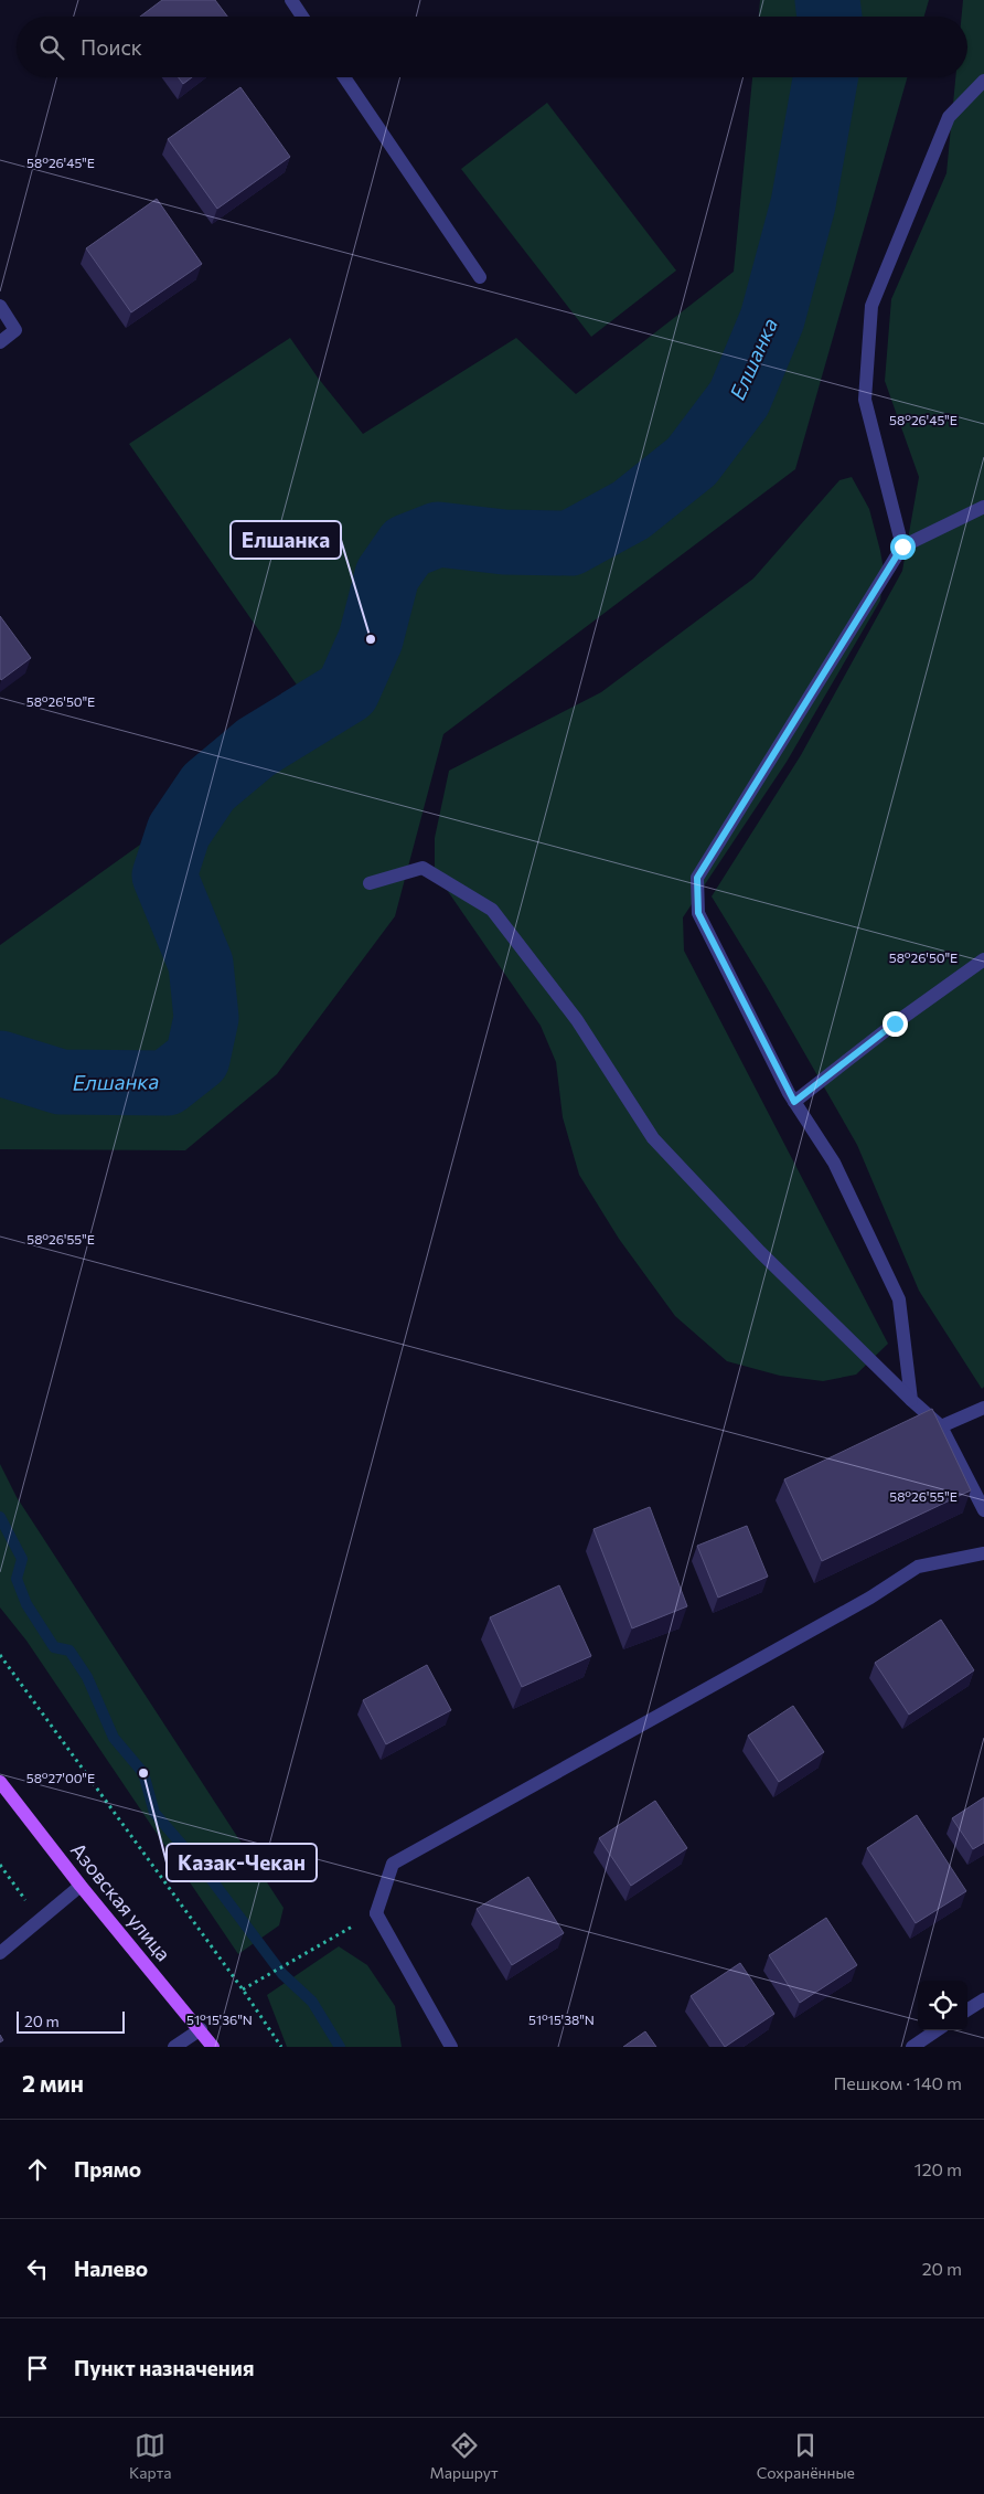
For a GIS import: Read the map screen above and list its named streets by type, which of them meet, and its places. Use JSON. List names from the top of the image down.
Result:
{
  "streets": {
    "main road": ["Азовская улица"]
  },
  "water": ["Елшанка"],
  "places": ["Елшанка", "Казак-Чекан"],
  "scale_bar": "20 m",
  "page": {
    "search": "Поиск",
    "scale": "20 m",
    "heading": ["2 мин", "Пешком · 140 m"],
    "list": [
      ["Прямо", "120 m"],
      ["Налево", "20 m"],
      "Пункт назначения"
    ],
    "nav": ["Карта", "Маршрут", "Сохранённые"]
  },
  "coordinates": [
    "58°26'45\"E",
    "58°26'50\"E",
    "58°26'55\"E",
    "58°27'00\"E",
    "51°15'36\"N",
    "51°15'38\"N"
  ]
}
